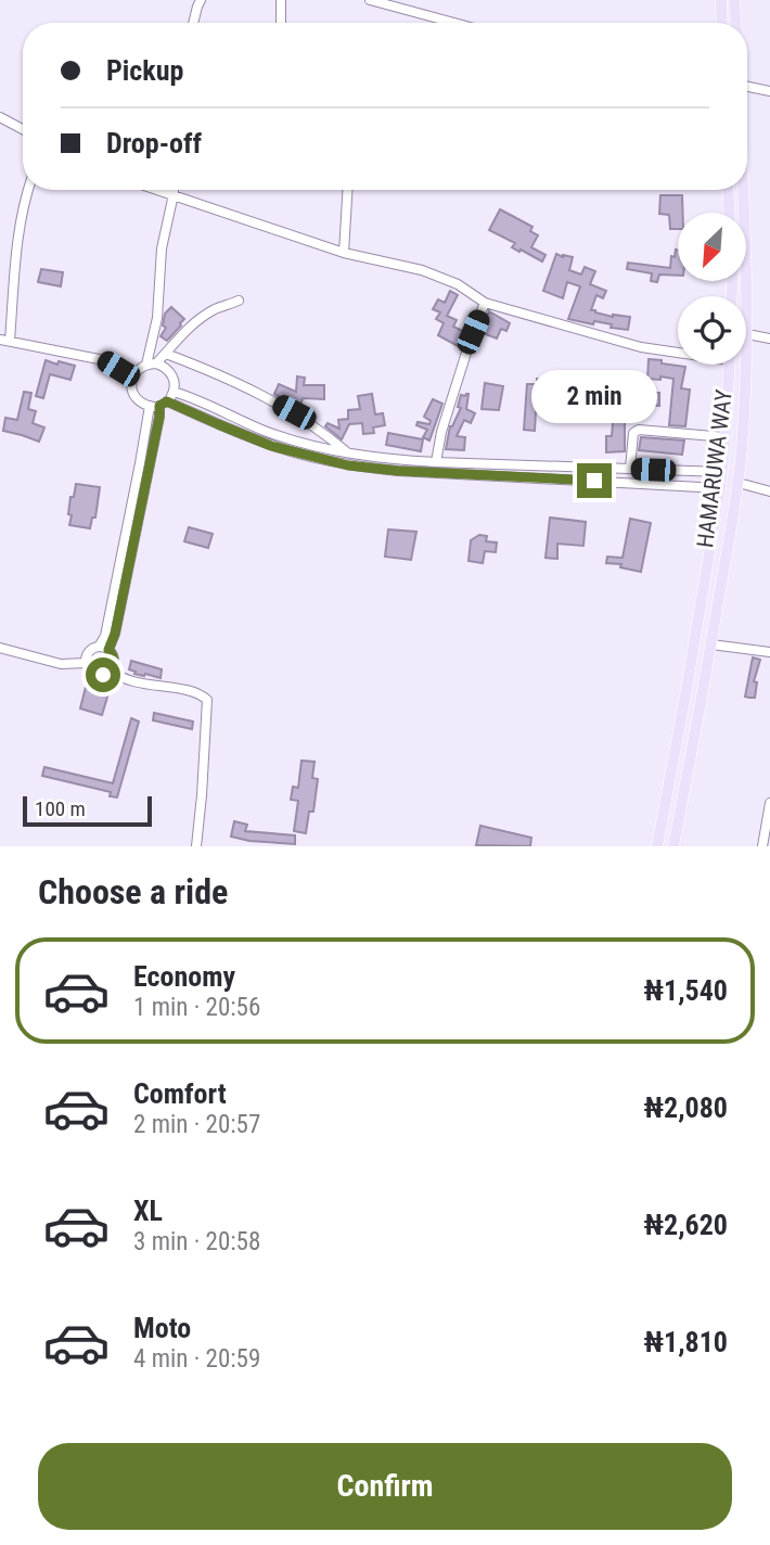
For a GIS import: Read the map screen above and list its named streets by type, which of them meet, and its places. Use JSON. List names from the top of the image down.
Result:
{
  "streets": {
    "main road": ["HAMARUWA WAY"]
  },
  "scale_bar": "100 m",
  "north": "bottom left",
  "page": {
    "banner": ["Pickup", "Drop-off"],
    "bubble": "2 min",
    "scale": "100 m",
    "heading": "Choose a ride",
    "list": [
      {
        "name": "Economy",
        "note": "1 min · 20:56",
        "value": "₦1,540"
      },
      {
        "name": "Comfort",
        "note": "2 min · 20:57",
        "value": "₦2,080"
      },
      {
        "name": "XL",
        "note": "3 min · 20:58",
        "value": "₦2,620"
      },
      {
        "name": "Moto",
        "note": "4 min · 20:59",
        "value": "₦1,810"
      }
    ],
    "buttons": "Confirm"
  }
}
